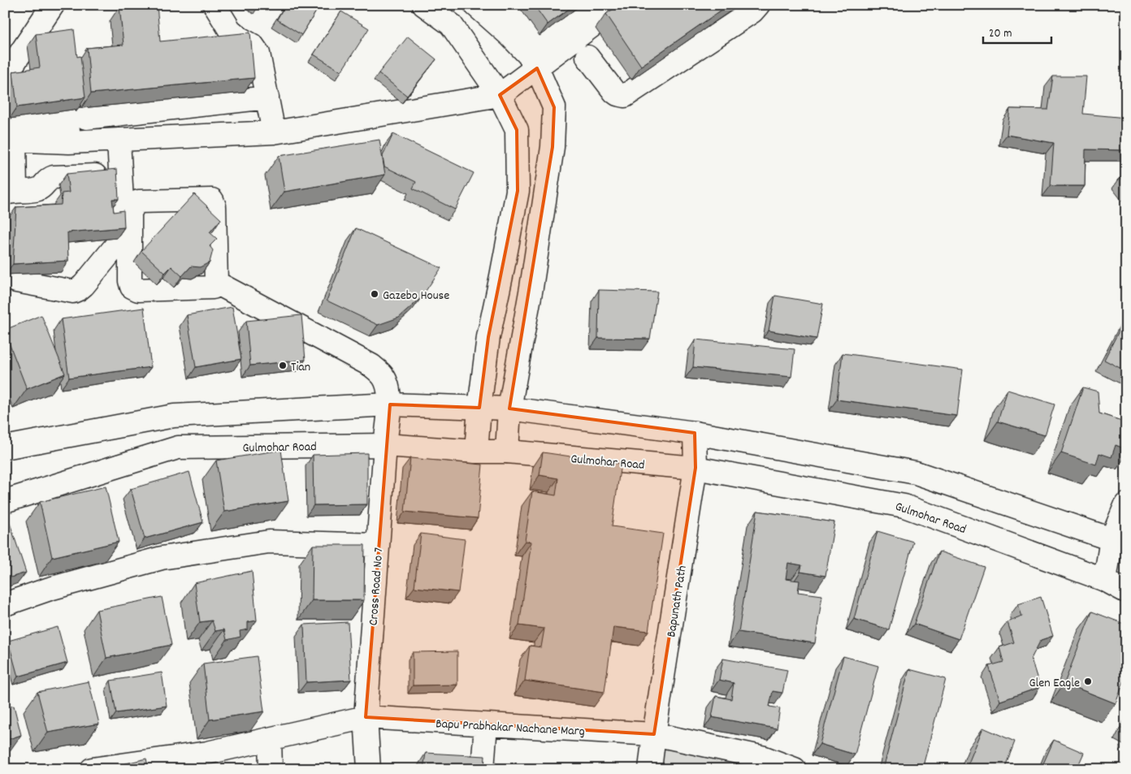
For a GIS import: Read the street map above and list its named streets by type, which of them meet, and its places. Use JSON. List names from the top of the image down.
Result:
{
  "streets": {
    "street": [
      "Gulmohar Road",
      "Cross Road No 7",
      "Bapunath Path",
      "Bapu Prabhakar Nachane Marg"
    ]
  },
  "crossings": [
    ["Gulmohar Road", "Cross Road No 7"],
    ["Gulmohar Road", "Bapunath Path"],
    ["Cross Road No 7", "Bapu Prabhakar Nachane Marg"],
    ["Bapunath Path", "Bapu Prabhakar Nachane Marg"]
  ],
  "places": ["Gazebo House", "Tian", "Glen Eagle"],
  "scale_bar": "20 m"
}
